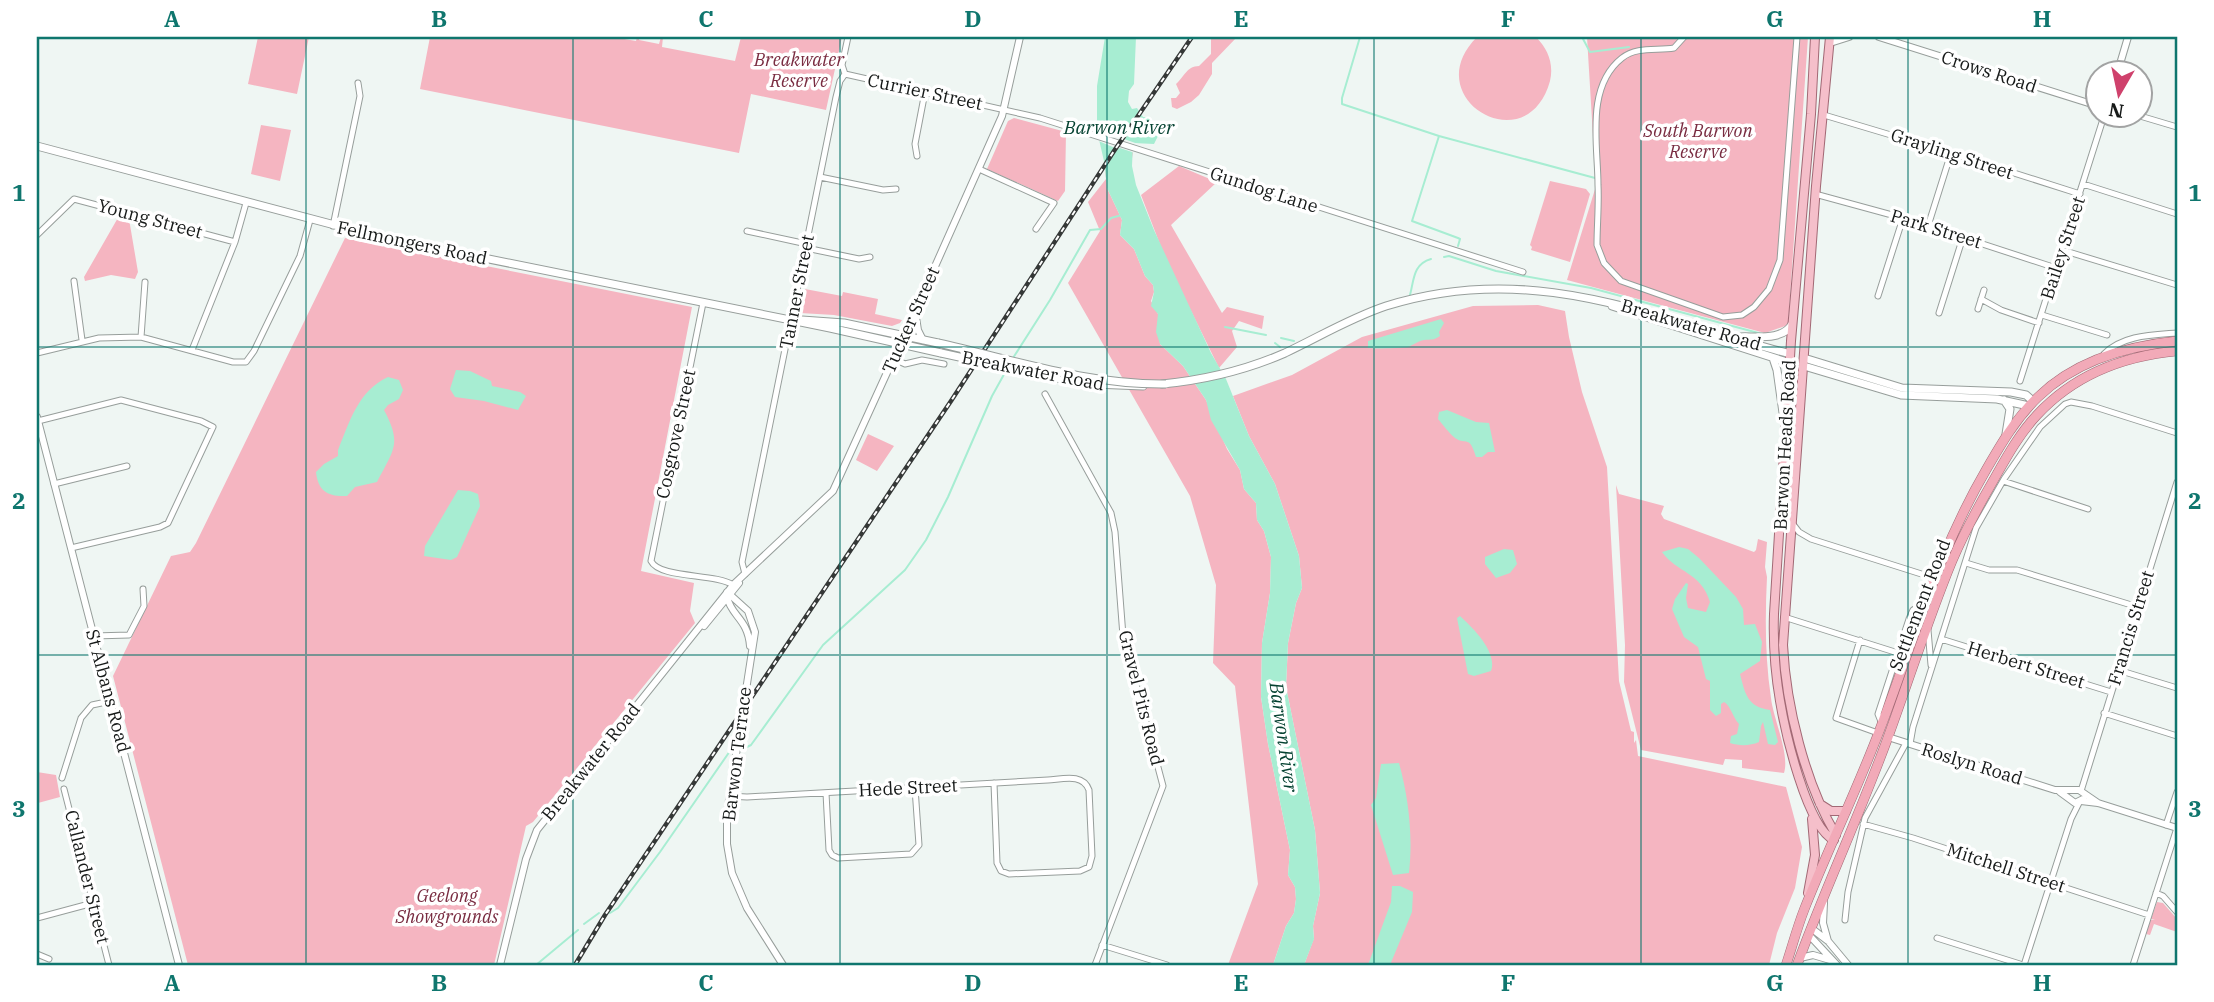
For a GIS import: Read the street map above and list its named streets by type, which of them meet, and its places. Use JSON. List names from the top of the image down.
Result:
{
  "streets": {
    "highway": ["Settlement Road"],
    "main road": [
      "Fellmongers Road",
      "Tucker Street",
      "Breakwater Road",
      "Barwon Heads Road"
    ],
    "street": [
      "Crows Road",
      "Currier Street",
      "Grayling Street",
      "Gundog Lane",
      "Young Street",
      "Park Street",
      "Bailey Street",
      "Tanner Street",
      "Cosgrove Street",
      "Francis Street",
      "Herbert Street",
      "St Albans Road",
      "Gravel Pits Road",
      "Barwon Terrace",
      "Roslyn Road",
      "Hede Street",
      "Mitchell Street",
      "Callander Street"
    ]
  },
  "crossings": [
    ["Currier Street", "Gundog Lane"],
    ["Currier Street", "Tanner Street"],
    ["Currier Street", "Tucker Street"],
    ["Grayling Street", "Bailey Street"],
    ["Grayling Street", "Barwon Heads Road"],
    ["Gundog Lane", "Tucker Street"],
    ["Park Street", "Bailey Street"],
    ["Park Street", "Barwon Heads Road"],
    ["Fellmongers Road", "Tanner Street"],
    ["Fellmongers Road", "Tucker Street"],
    ["Fellmongers Road", "Breakwater Road"],
    ["Fellmongers Road", "Cosgrove Street"],
    ["Tanner Street", "Tucker Street"],
    ["Tucker Street", "Breakwater Road"],
    ["Tucker Street", "Cosgrove Street"],
    ["Tucker Street", "Barwon Terrace"],
    ["Breakwater Road", "Barwon Heads Road"],
    ["Breakwater Road", "Settlement Road"],
    ["Cosgrove Street", "Barwon Terrace"],
    ["Barwon Heads Road", "Settlement Road"],
    ["Settlement Road", "Herbert Street"],
    ["Settlement Road", "Roslyn Road"],
    ["Settlement Road", "Mitchell Street"],
    ["Francis Street", "Herbert Street"],
    ["Francis Street", "Roslyn Road"],
    ["Francis Street", "Mitchell Street"],
    ["Barwon Terrace", "Hede Street"]
  ],
  "water": ["Barwon River"],
  "parks": ["Breakwater Reserve", "South Barwon Reserve", "Geelong Showgrounds"],
  "north": "bottom",
  "grid": {
    "columns": [
      "A",
      "B",
      "C",
      "D",
      "E",
      "F",
      "G",
      "H"
    ],
    "rows": ["1", "2", "3"]
  }
}
